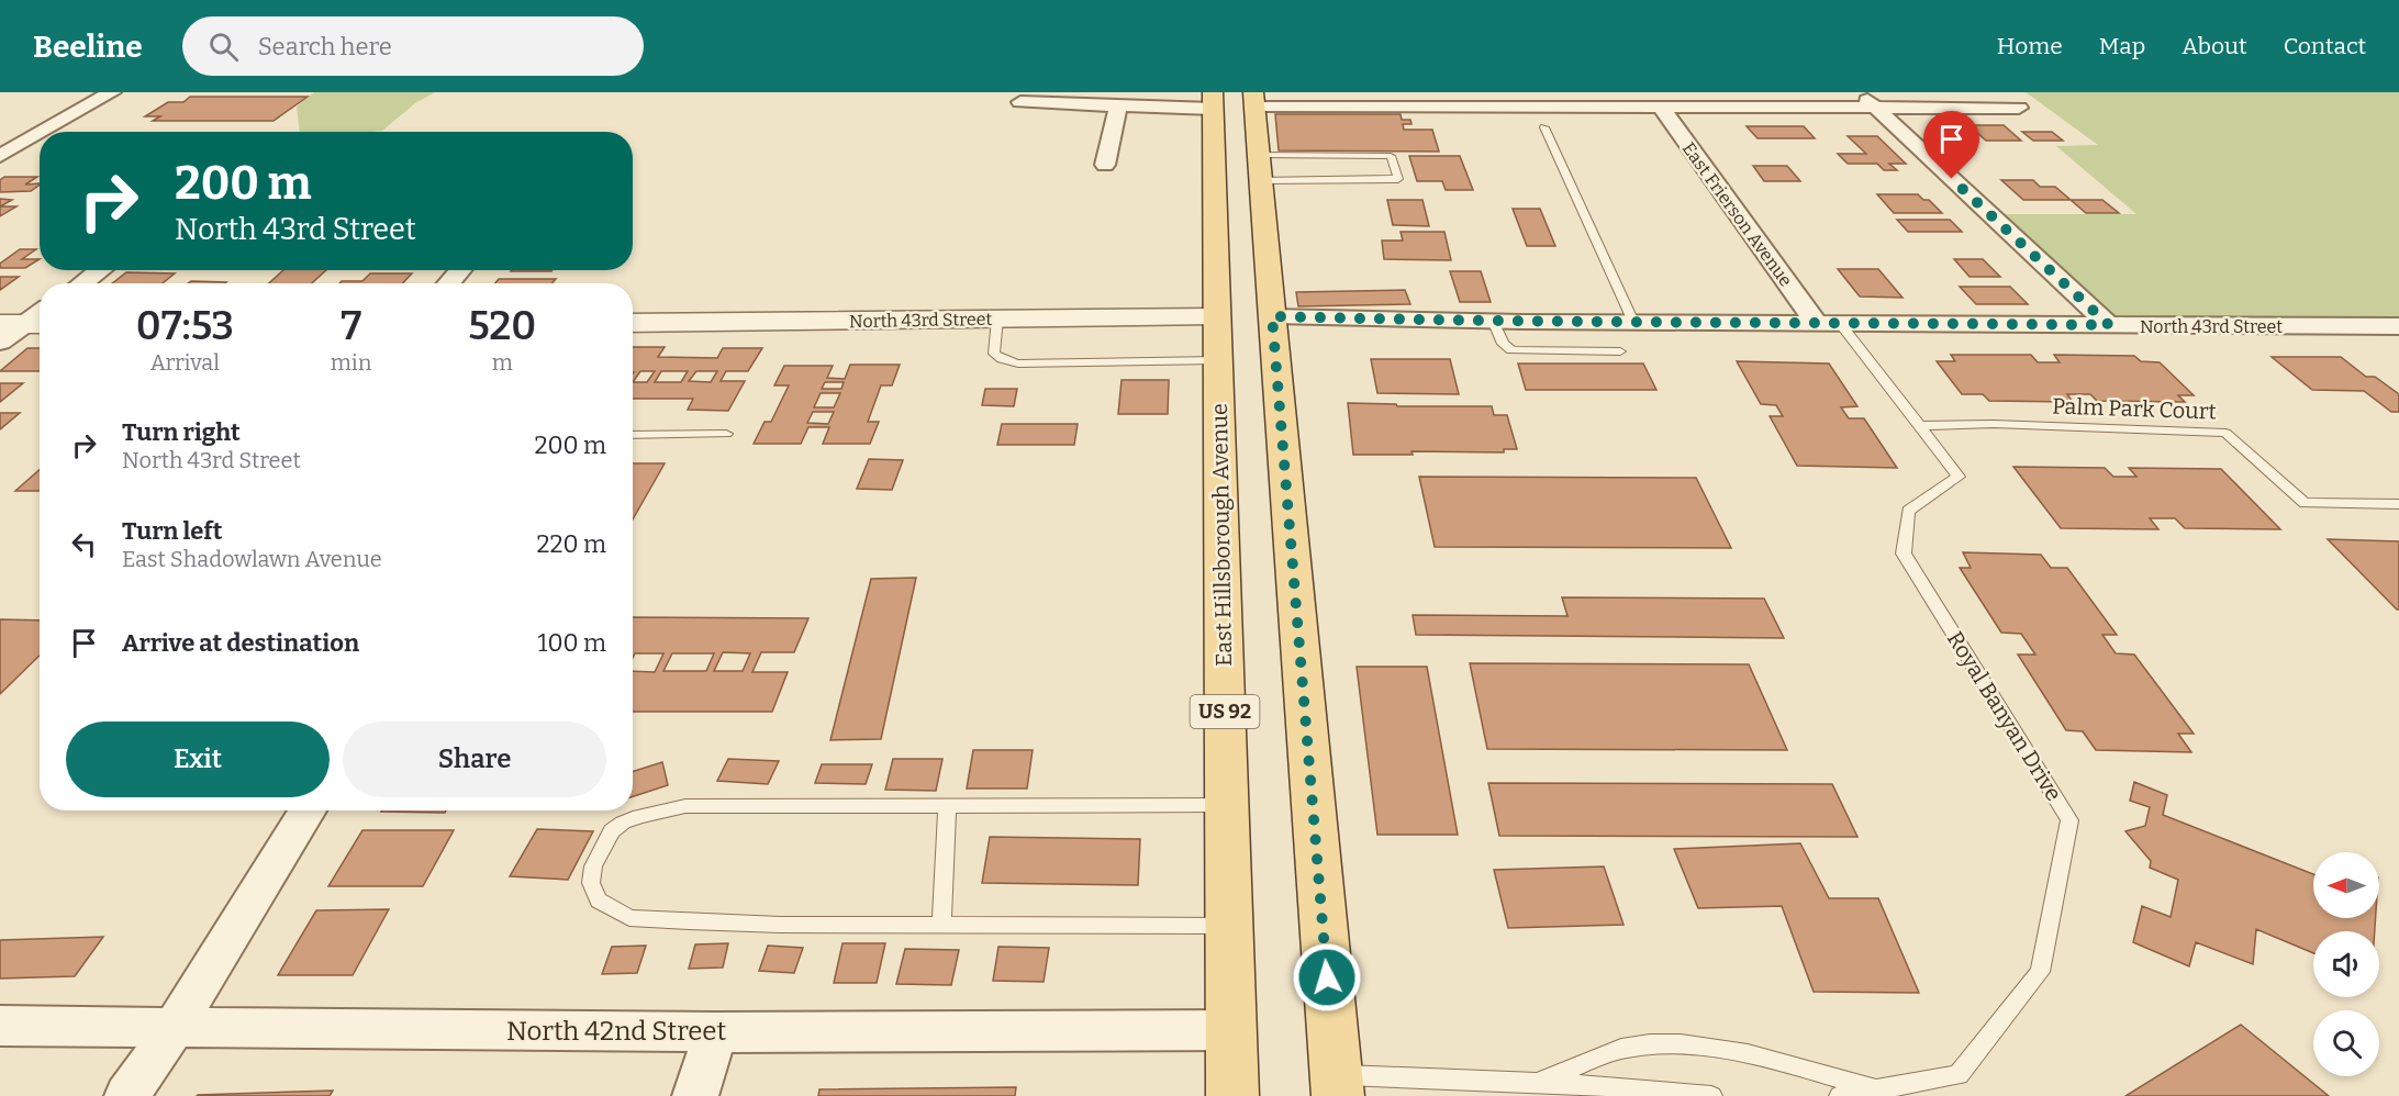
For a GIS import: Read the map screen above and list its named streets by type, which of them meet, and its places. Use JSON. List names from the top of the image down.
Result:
{
  "streets": {
    "main road": ["East Hillsborough Avenue", "US 92"],
    "street": ["East Frierson Avenue", "North 43rd Street", "North 42nd Street"],
    "lane": ["Palm Park Court", "Royal Banyan Drive"]
  },
  "crossings": [
    ["East Frierson Avenue", "North 43rd Street"],
    ["East Frierson Avenue", "Royal Banyan Drive"],
    ["North 43rd Street", "East Hillsborough Avenue"],
    ["North 43rd Street", "Royal Banyan Drive"],
    ["Palm Park Court", "Royal Banyan Drive"],
    ["East Hillsborough Avenue", "Royal Banyan Drive"],
    ["East Hillsborough Avenue", "North 42nd Street"]
  ],
  "north": "left",
  "page": {
    "header": "Beeline",
    "search": "Search here",
    "nav": [
      "Home",
      "Map",
      "About",
      "Contact"
    ],
    "turn": ["200 m", "North 43rd Street"],
    "eta": [
      "07:53",
      "Arrival",
      "7",
      "min",
      "520",
      "m"
    ],
    "list": [
      {
        "name": "Turn right",
        "note": "North 43rd Street",
        "value": "200 m"
      },
      {
        "name": "Turn left",
        "note": "East Shadowlawn Avenue",
        "value": "220 m"
      },
      {
        "name": "Arrive at destination",
        "value": "100 m"
      }
    ],
    "buttons": ["Exit", "Share"]
  }
}
